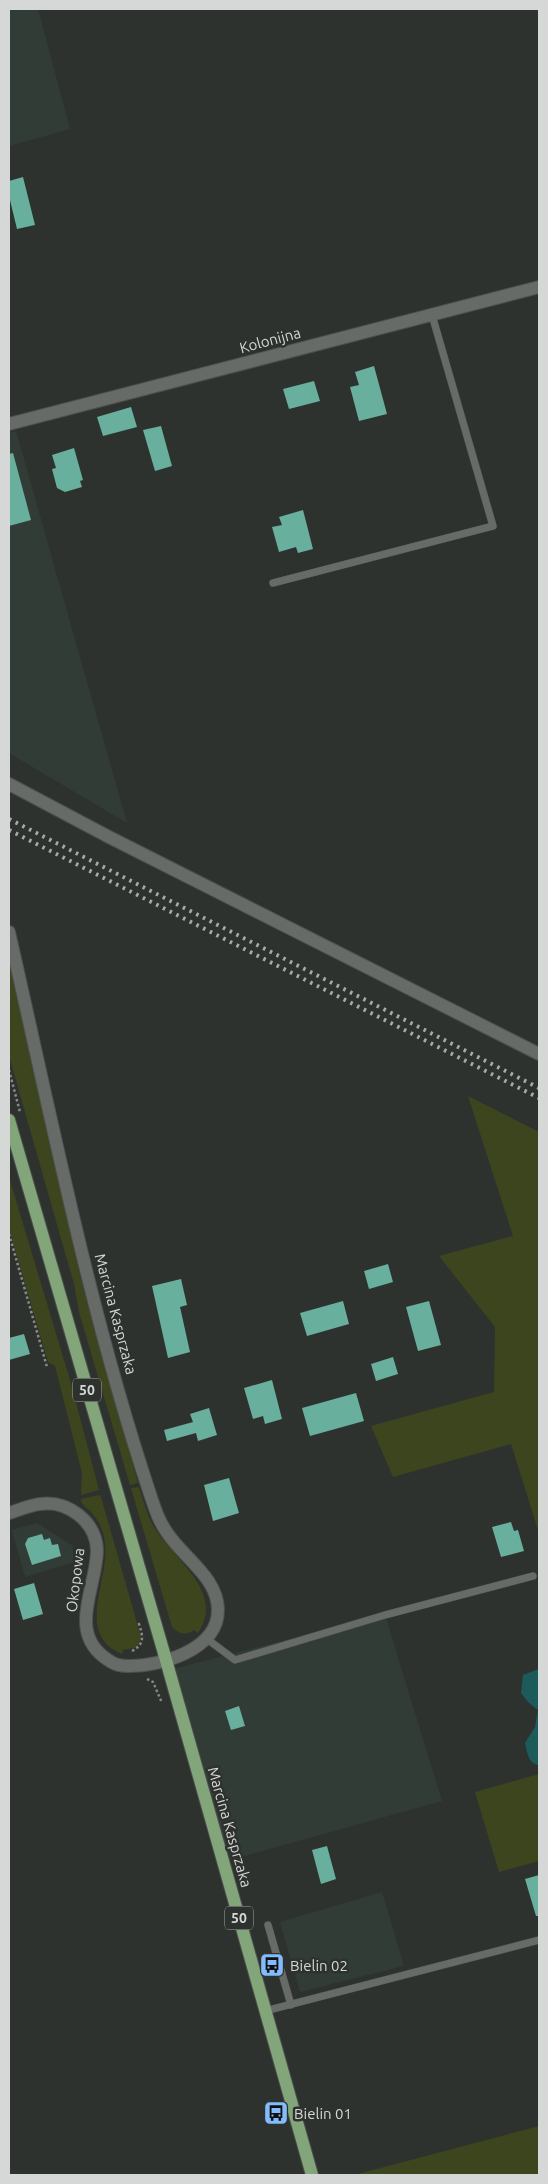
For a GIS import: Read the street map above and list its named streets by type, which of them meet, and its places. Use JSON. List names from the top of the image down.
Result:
{
  "streets": {
    "main road": ["Marcina Kasprzaka", "50"],
    "street": ["Kolonijna", "Okopowa"]
  },
  "crossings": [
    ["Marcina Kasprzaka", "Okopowa"]
  ],
  "places": {
    "bus stop": ["Bielin 02", "Bielin 01"]
  }
}
